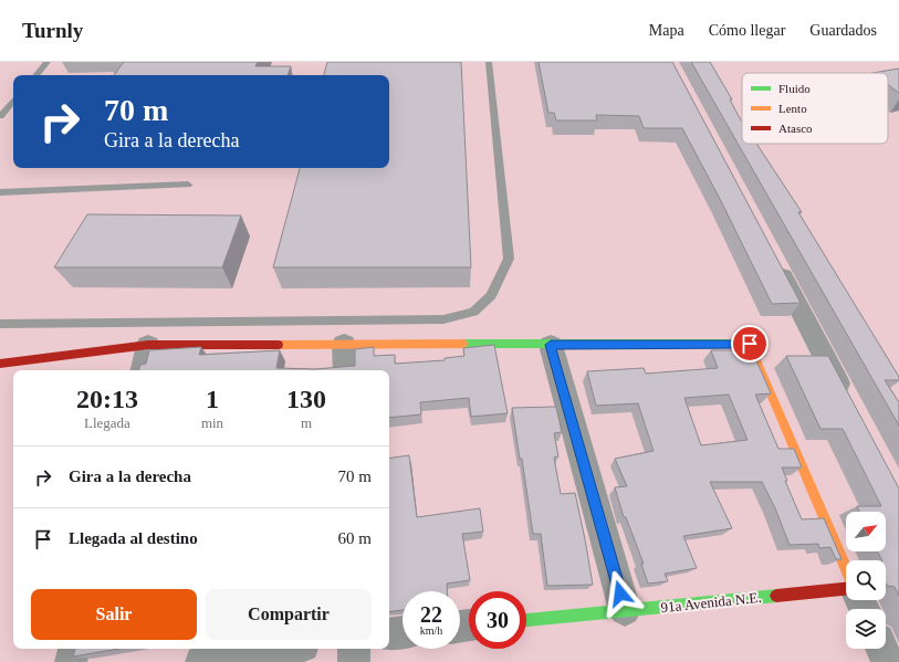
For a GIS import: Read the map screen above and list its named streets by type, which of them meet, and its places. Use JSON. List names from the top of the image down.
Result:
{
  "streets": {
    "street": ["91a Avenida N.E."]
  },
  "legend": ["Fluido", "Lento", "Atasco"],
  "north": "top right",
  "page": {
    "header": "Turnly",
    "nav": ["Mapa", "Cómo llegar", "Guardados"],
    "turn": ["70 m", "Gira a la derecha"],
    "eta": [
      "20:13",
      "Llegada",
      "1",
      "min",
      "130",
      "m"
    ],
    "list": [
      {
        "name": "Gira a la derecha",
        "value": "70 m"
      },
      {
        "name": "Llegada al destino",
        "value": "60 m"
      }
    ],
    "buttons": ["Salir", "Compartir"],
    "speed": "22 km/h",
    "limit": "30"
  }
}
